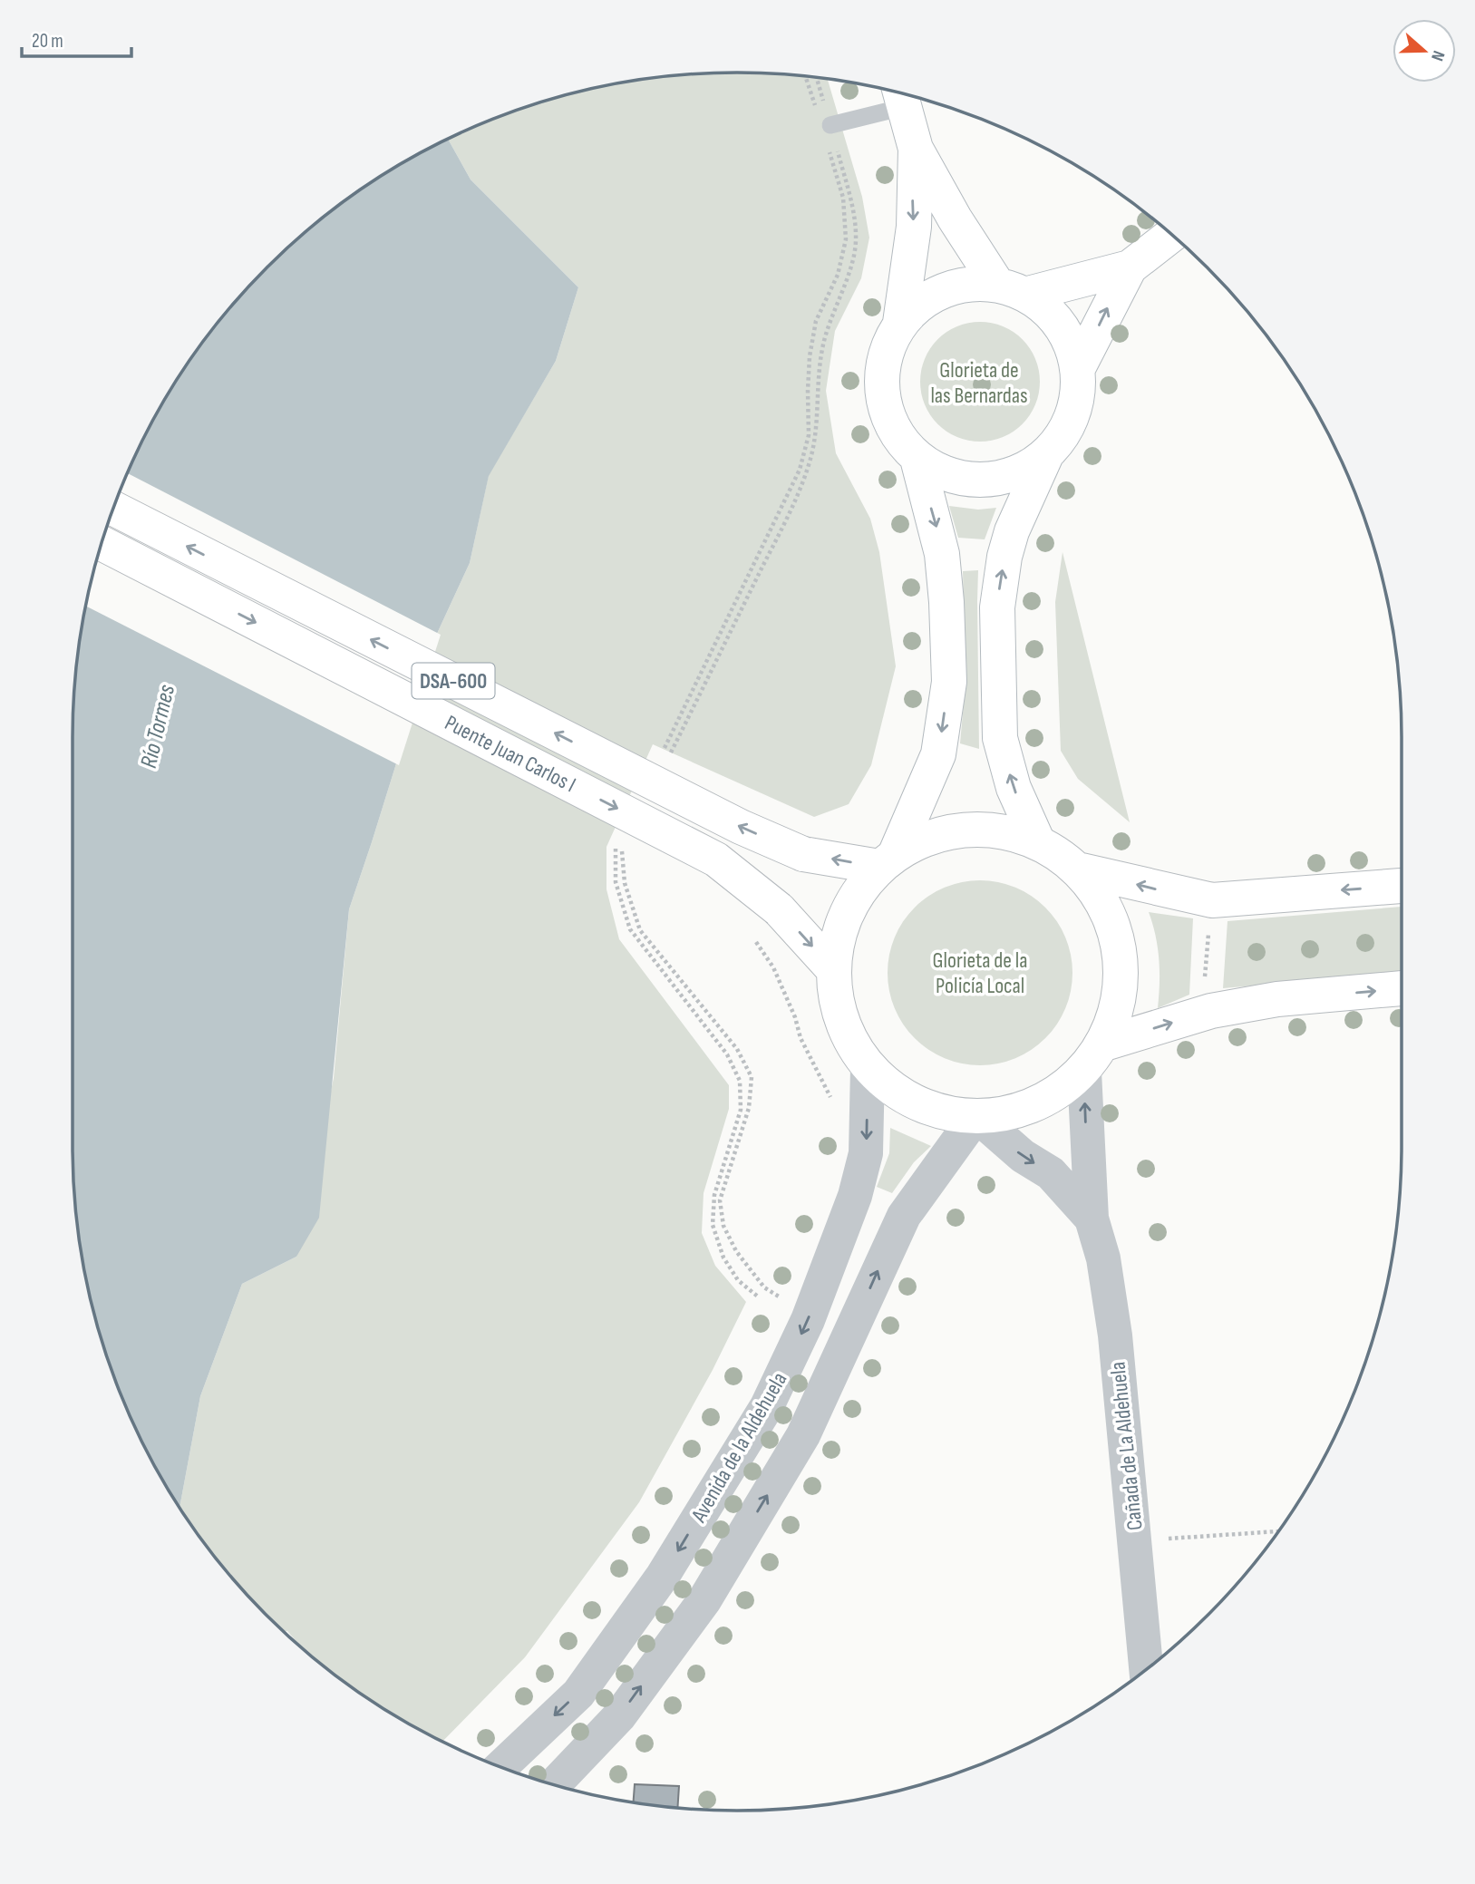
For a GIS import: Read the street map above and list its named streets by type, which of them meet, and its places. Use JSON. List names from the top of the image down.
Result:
{
  "streets": {
    "main road": ["DSA-600", "Puente Juan Carlos I"],
    "street": ["Cañada de La Aldehuela", "Avenida de la Aldehuela"]
  },
  "crossings": [
    ["Cañada de La Aldehuela", "Avenida de la Aldehuela"]
  ],
  "water": ["Río Tormes"],
  "parks": ["Glorieta de las Bernardas", "Glorieta de la Policía Local"],
  "scale_bar": "20 m",
  "north": "right"
}
